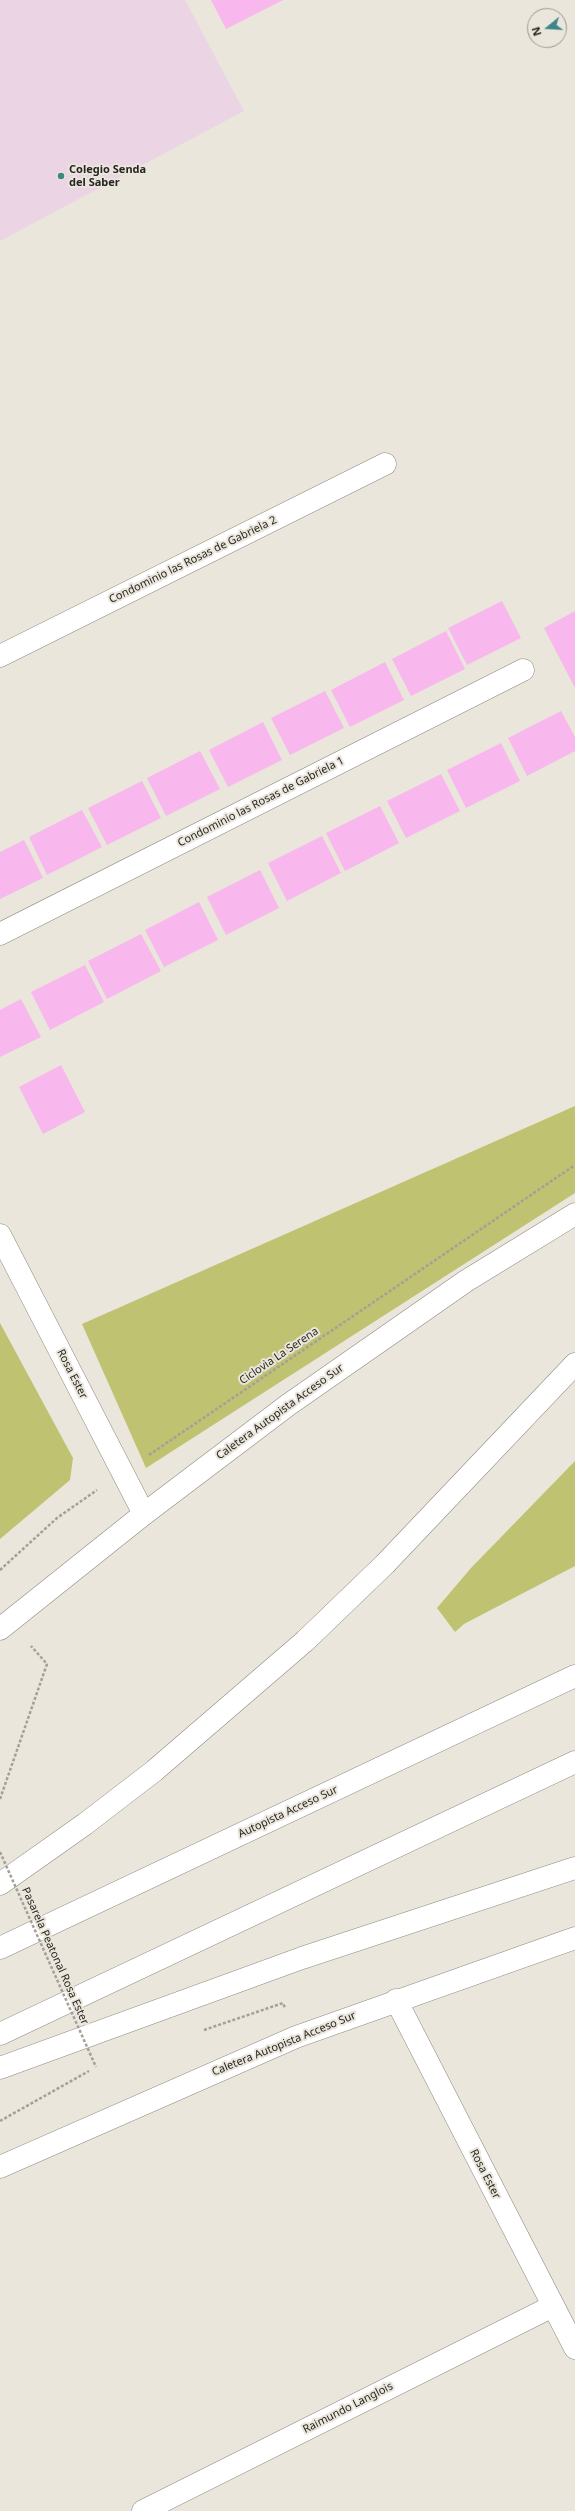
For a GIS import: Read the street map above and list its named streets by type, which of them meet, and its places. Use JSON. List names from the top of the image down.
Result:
{
  "streets": {
    "main road": [
      "Condominio las Rosas de Gabriela 2",
      "Condominio las Rosas de Gabriela 1",
      "Rosa Ester",
      "Caletera Autopista Acceso Sur",
      "Autopista Acceso Sur",
      "Raimundo Langlois"
    ],
    "path": ["Ciclovìa La Serena", "Pasarela Peatonal Rosa Ester"]
  },
  "crossings": [
    ["Ciclovìa La Serena", "Rosa Ester"],
    ["Rosa Ester", "Caletera Autopista Acceso Sur"],
    ["Rosa Ester", "Raimundo Langlois"]
  ],
  "places": ["Colegio Senda del Saber"],
  "north": "left"
}
